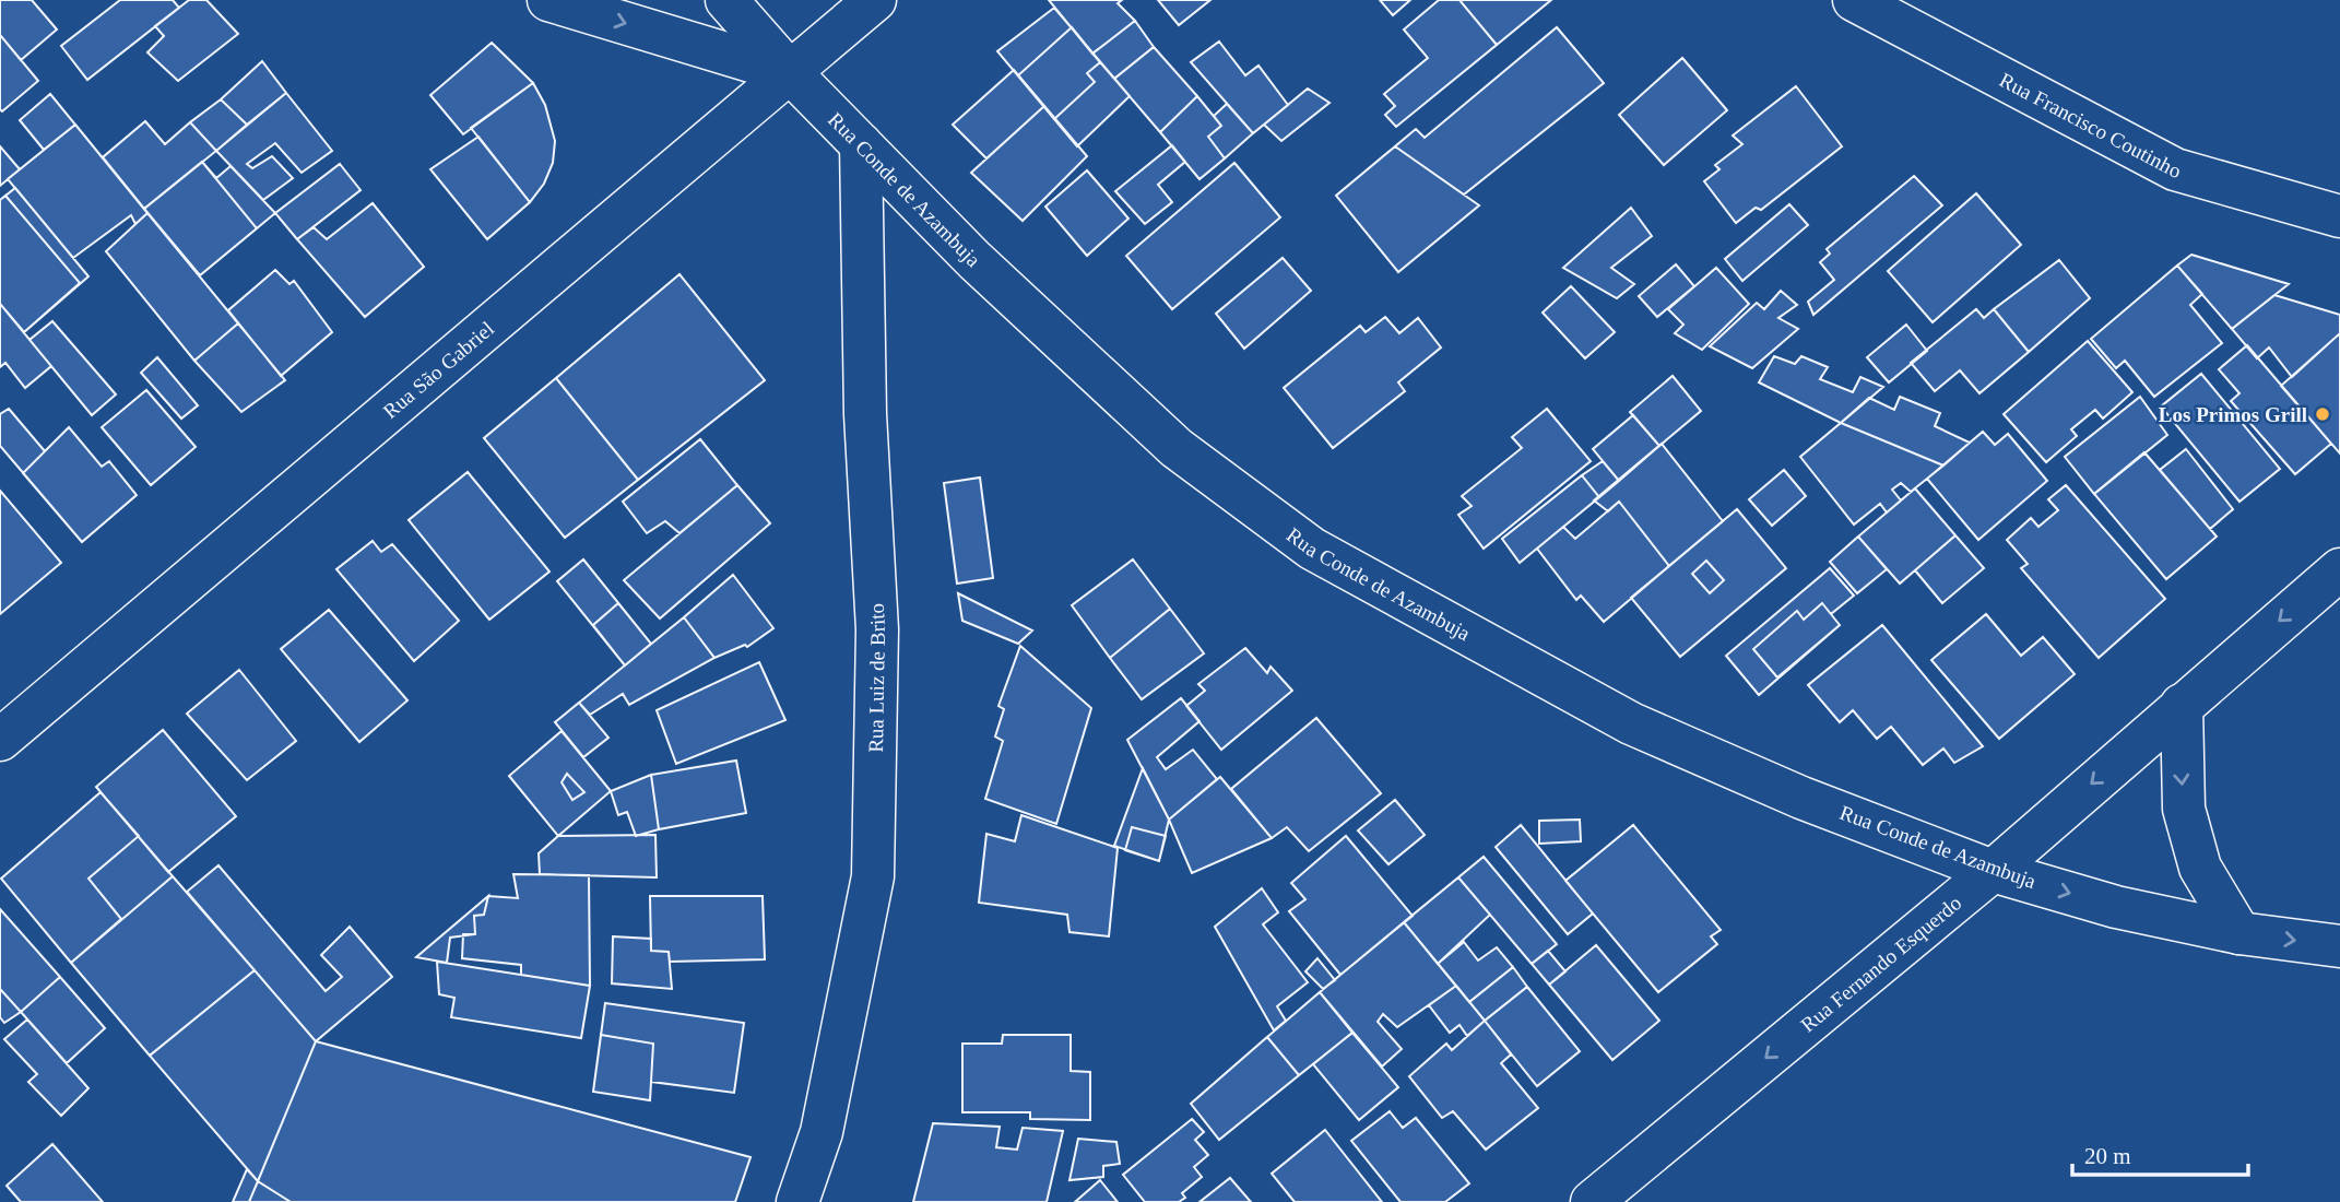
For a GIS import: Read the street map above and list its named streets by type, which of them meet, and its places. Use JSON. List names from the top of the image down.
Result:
{
  "streets": {
    "street": [
      "Rua Francisco Coutinho",
      "Rua Conde de Azambuja",
      "Rua São Gabriel",
      "Rua Luiz de Brito",
      "Rua Fernando Esquerdo"
    ]
  },
  "crossings": [
    ["Rua Conde de Azambuja", "Rua São Gabriel"],
    ["Rua Conde de Azambuja", "Rua Luiz de Brito"],
    ["Rua Conde de Azambuja", "Rua Fernando Esquerdo"]
  ],
  "one_way": ["Rua Fernando Esquerdo"],
  "places": ["Los Primos Grill"],
  "scale_bar": "20 m"
}
